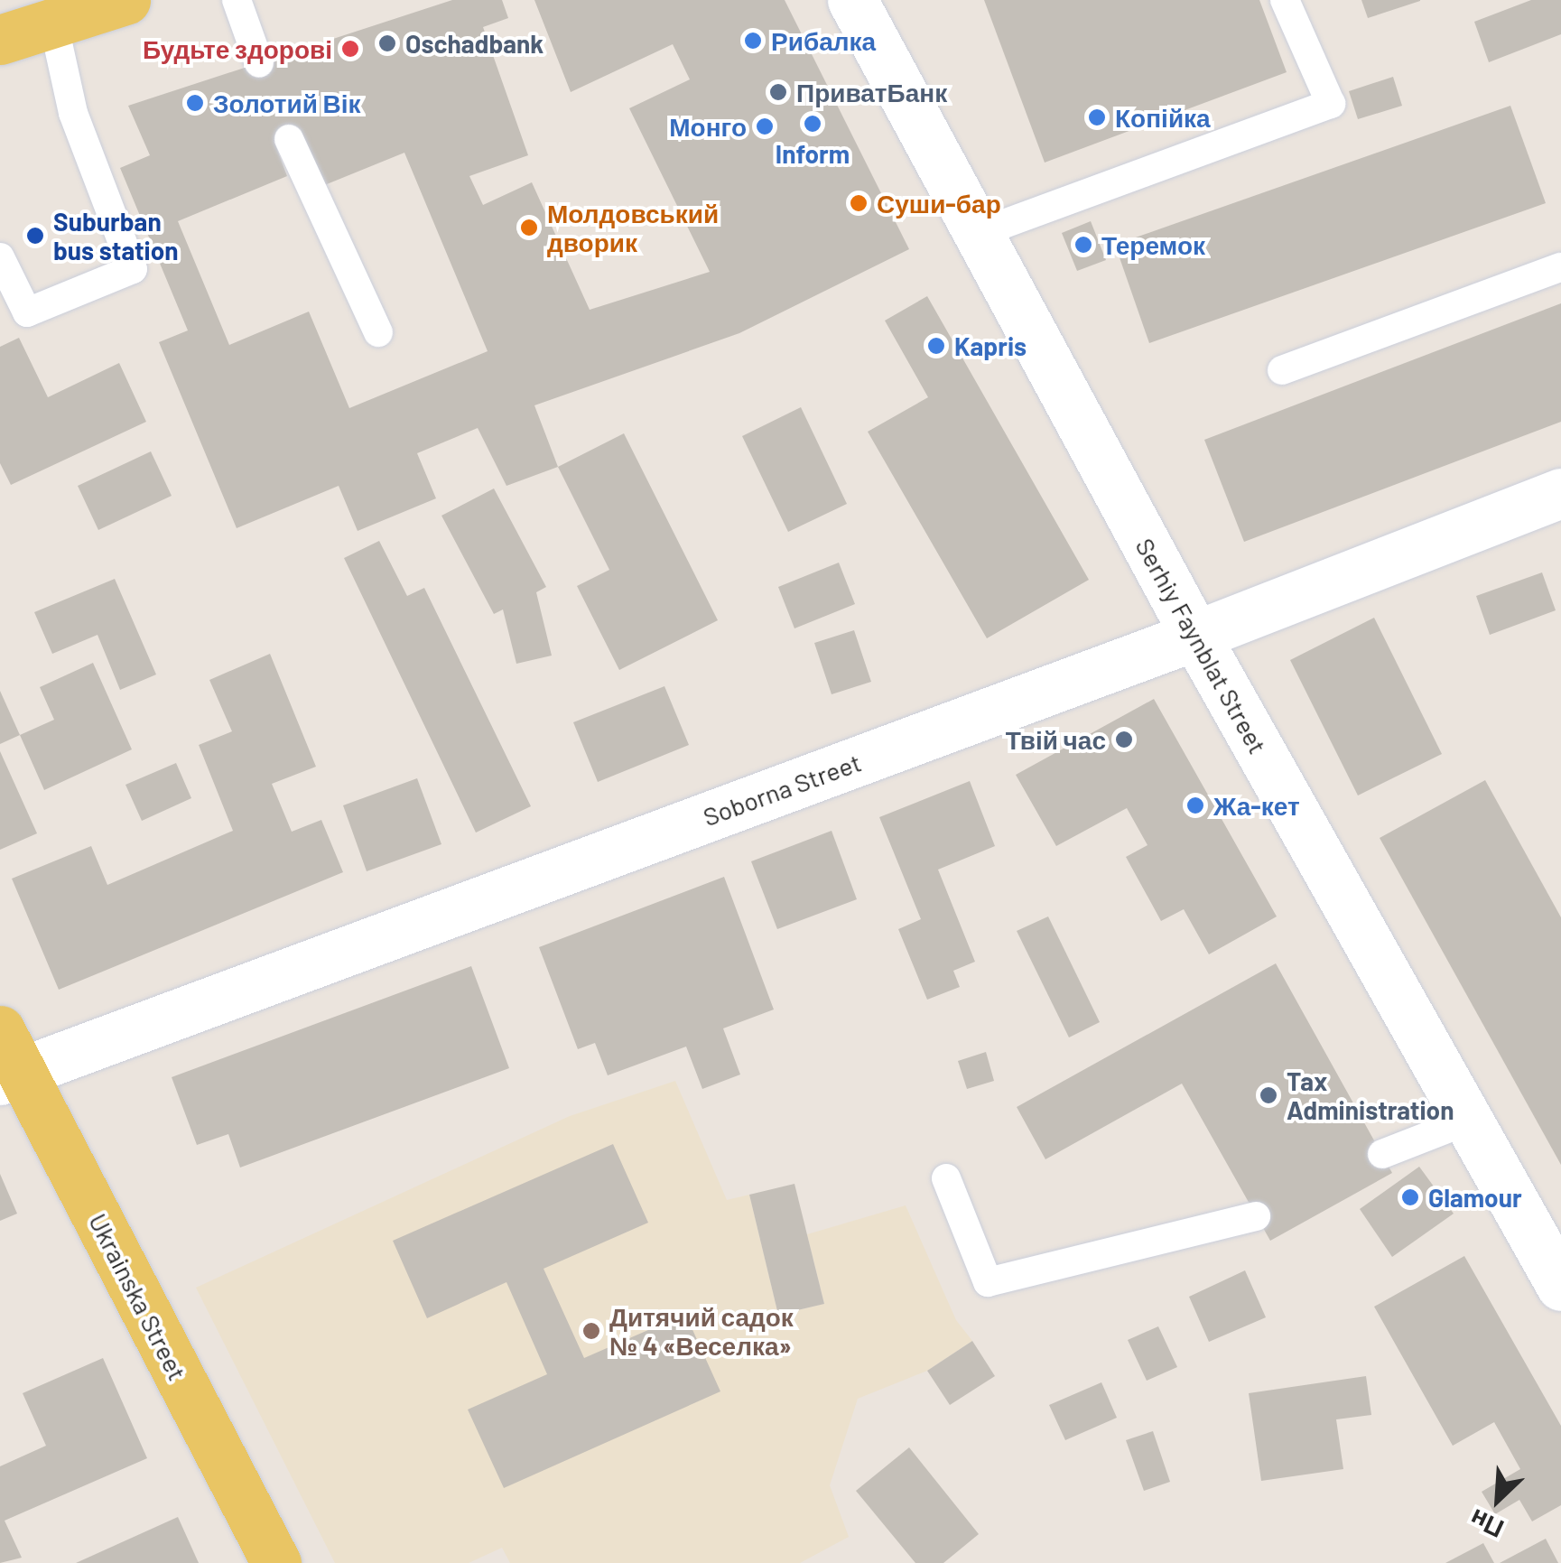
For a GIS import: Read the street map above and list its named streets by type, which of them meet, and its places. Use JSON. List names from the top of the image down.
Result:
{
  "streets": {
    "main road": ["Ukrainska Street"],
    "street": ["Serhiy Faynblat Street", "Soborna Street"]
  },
  "crossings": [
    ["Serhiy Faynblat Street", "Soborna Street"],
    ["Soborna Street", "Ukrainska Street"]
  ],
  "places": [
    "Рибалка",
    "Oschadbank",
    "Будьте здорові",
    "ПриватБанк",
    "Золотий Вік",
    "Копійка",
    "Inform",
    "Монго",
    "Суши-бар",
    "Молдовський дворик",
    "Suburban bus station",
    "Теремок",
    "Kapris",
    "Твій час",
    "Жа-кет",
    "Tax Administration",
    "Glamour",
    "Дитячий садок № 4 «Веселка»"
  ],
  "north": "bottom left"
}
